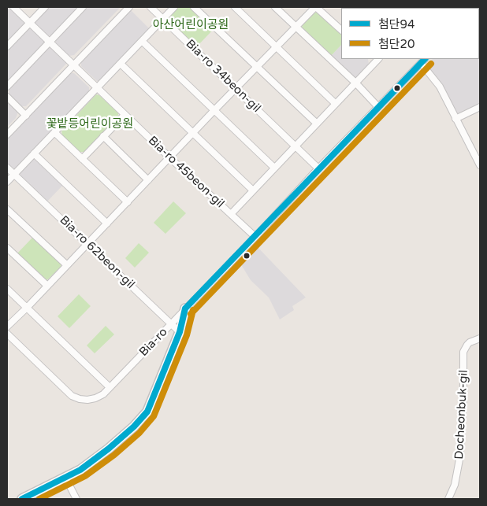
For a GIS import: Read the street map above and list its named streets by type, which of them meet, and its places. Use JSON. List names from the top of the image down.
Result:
{
  "streets": {
    "street": [
      "Bia-ro 34beon-gil",
      "Bia-ro 45beon-gil",
      "Bia-ro 62beon-gil",
      "Bia-ro",
      "Docheonbuk-gil"
    ]
  },
  "crossings": [
    ["Bia-ro 34beon-gil", "Bia-ro 45beon-gil"],
    ["Bia-ro 34beon-gil", "Bia-ro"],
    ["Bia-ro 45beon-gil", "Bia-ro"],
    ["Bia-ro 62beon-gil", "Bia-ro"]
  ],
  "parks": ["아산어린이공원", "꽃밭등어린이공원"],
  "lines": ["transit line 첨단94", "transit line 첨단20"],
  "legend": ["첨단94", "첨단20"]
}
